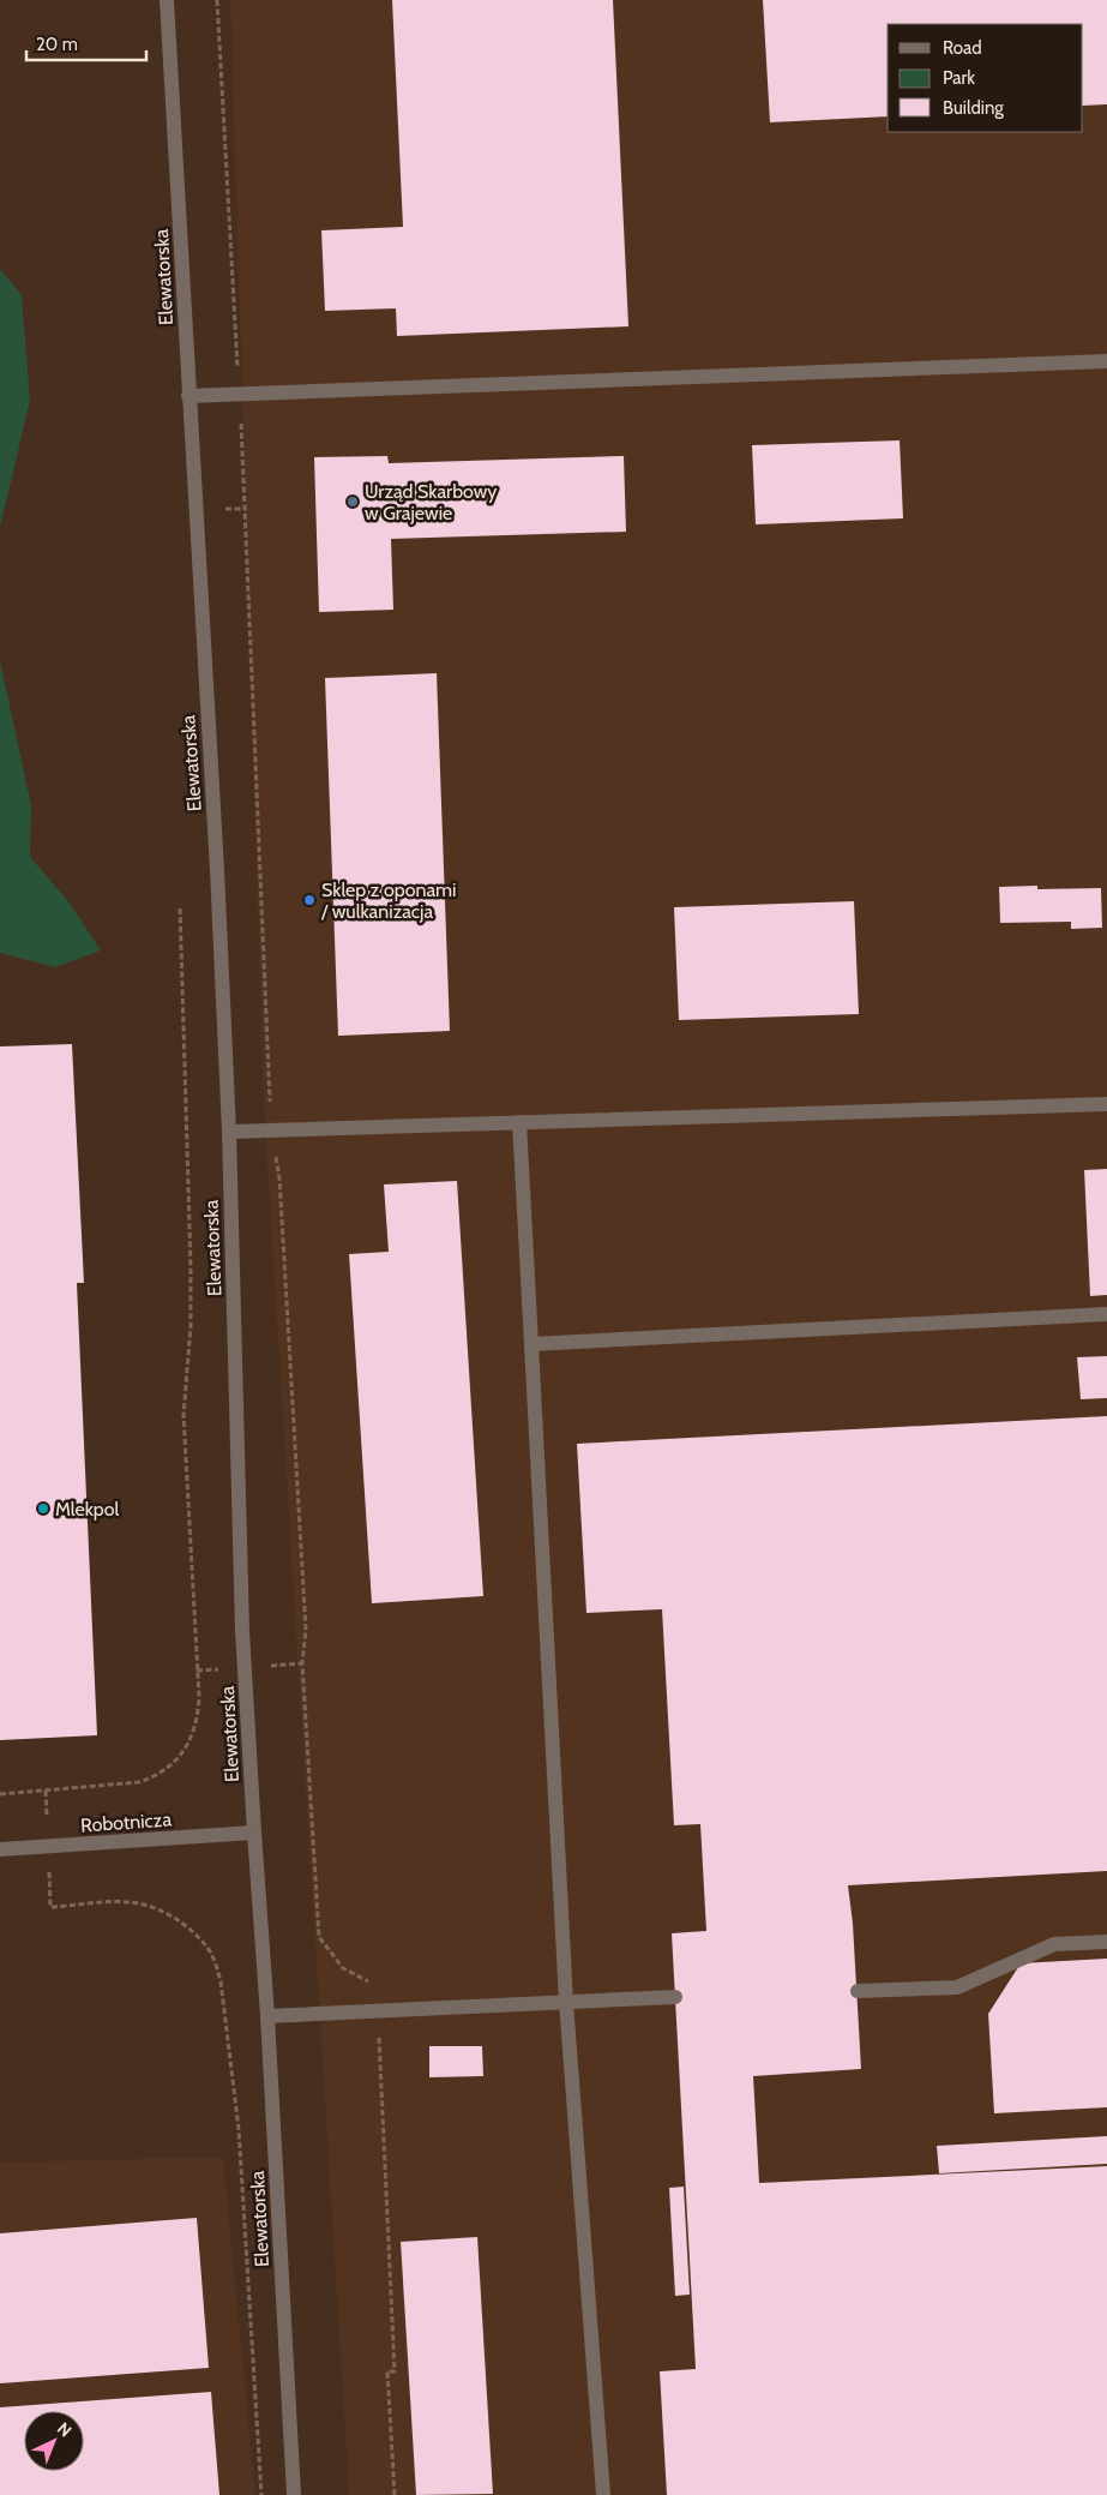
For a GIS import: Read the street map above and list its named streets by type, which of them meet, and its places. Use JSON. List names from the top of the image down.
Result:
{
  "streets": {
    "street": ["Elewatorska", "Robotnicza"]
  },
  "crossings": [
    ["Elewatorska", "Robotnicza"]
  ],
  "places": ["Urząd Skarbowy w Grajewie", "Sklep z oponami / wulkanizacja", "Mlekpol"],
  "legend": ["Road", "Park", "Building"],
  "scale_bar": "20 m",
  "north": "top right"
}
